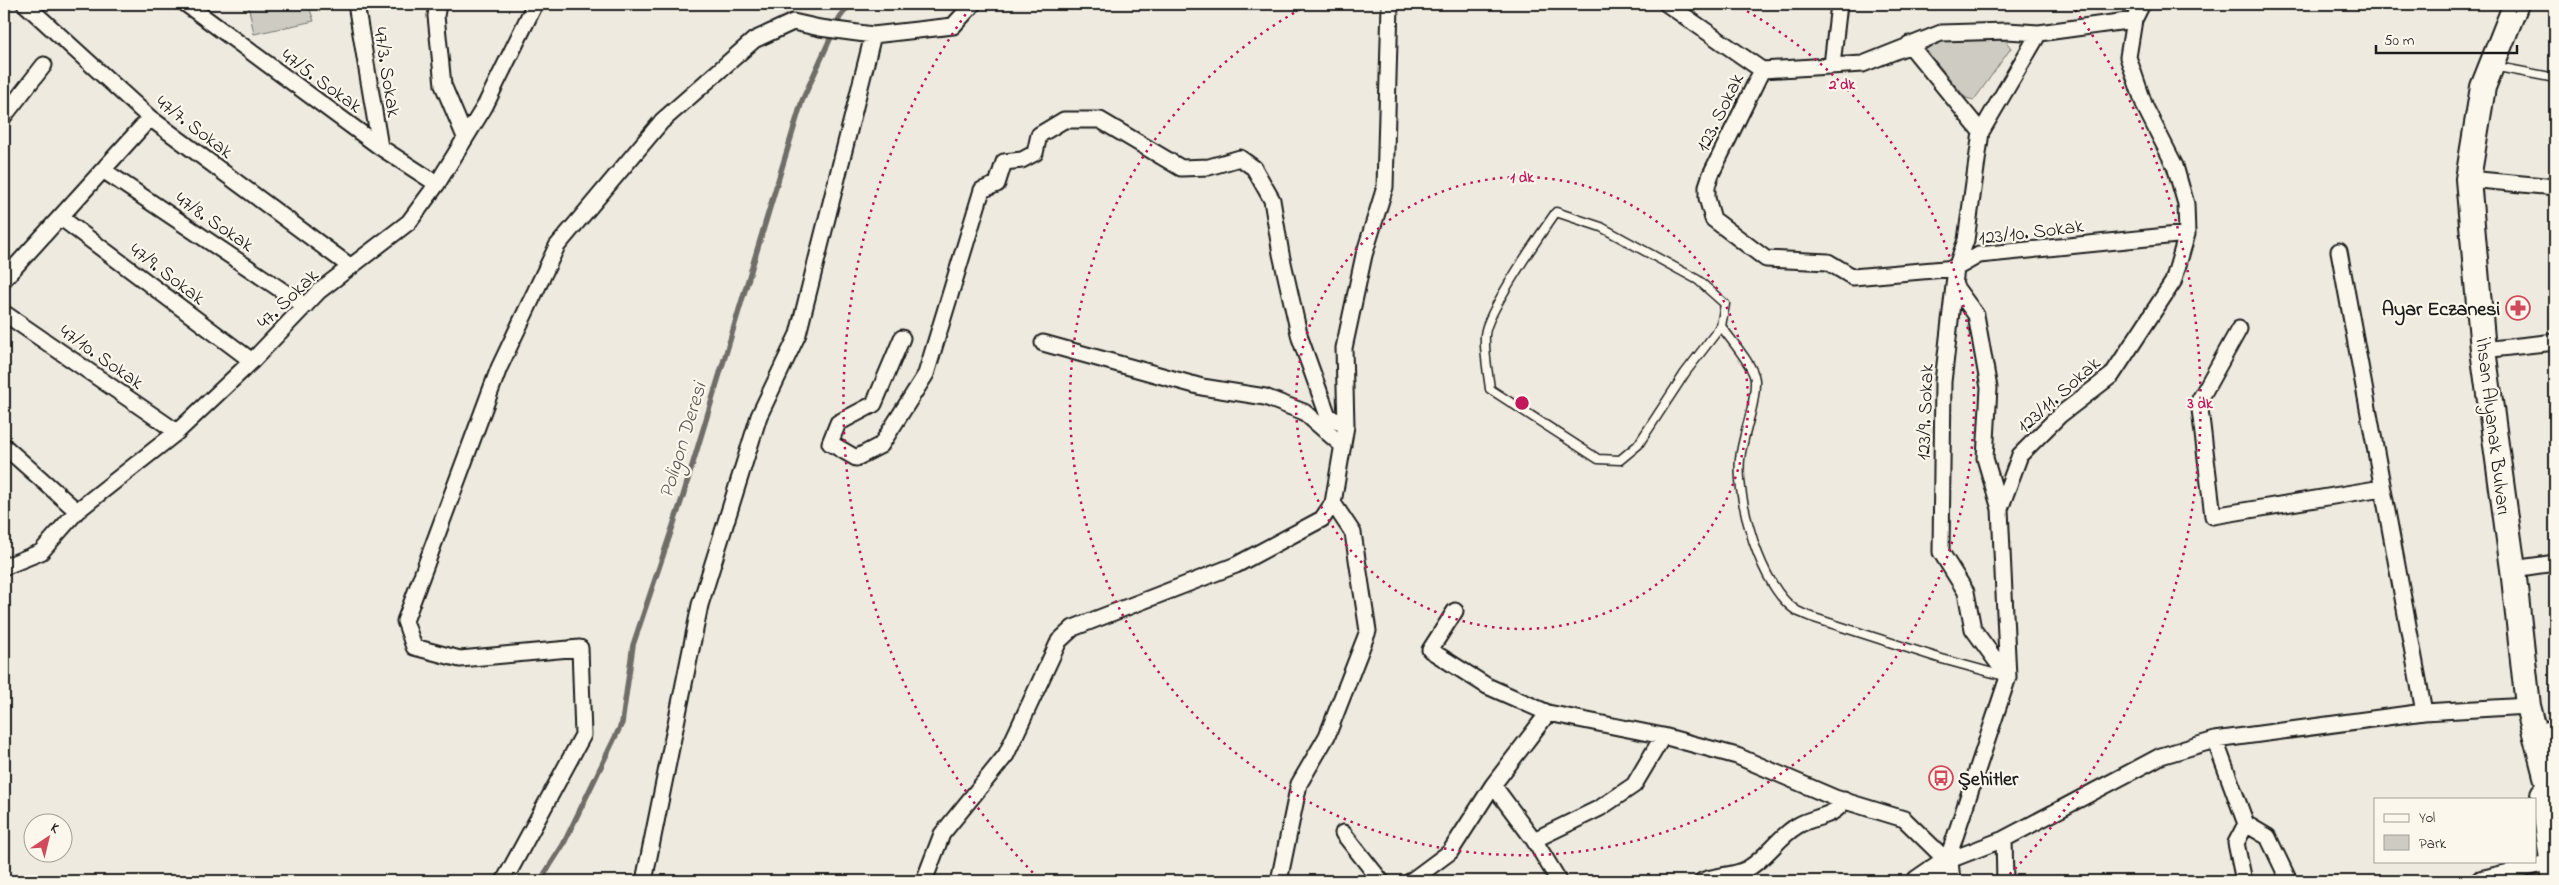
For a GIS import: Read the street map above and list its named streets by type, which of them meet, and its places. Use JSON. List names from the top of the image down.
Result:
{
  "streets": {
    "main road": ["İhsan Alyanak Bulvarı"],
    "street": [
      "47/3. Sokak",
      "47/5. Sokak",
      "123. Sokak",
      "47/7. Sokak",
      "47/8. Sokak",
      "123/10. Sokak",
      "47/9. Sokak",
      "47. Sokak",
      "47/10. Sokak",
      "123/11. Sokak",
      "123/9. Sokak"
    ]
  },
  "crossings": [
    ["47/3. Sokak", "47/5. Sokak"],
    ["47/5. Sokak", "47. Sokak"],
    ["123. Sokak", "123/10. Sokak"],
    ["47/7. Sokak", "47. Sokak"],
    ["47/8. Sokak", "47. Sokak"],
    ["123/10. Sokak", "123/11. Sokak"],
    ["123/10. Sokak", "123/9. Sokak"],
    ["47/9. Sokak", "47. Sokak"],
    ["47. Sokak", "47/10. Sokak"],
    ["123/11. Sokak", "123/9. Sokak"]
  ],
  "water": ["Poligon Deresi"],
  "places": {
    "pharmacy": ["Ayar Eczanesi"],
    "bus stop": ["Şehitler"]
  },
  "legend": ["Yol", "Park"],
  "scale_bar": "50 m",
  "north": "top right",
  "rings": ["2 dk", "1 dk", "3 dk"]
}
